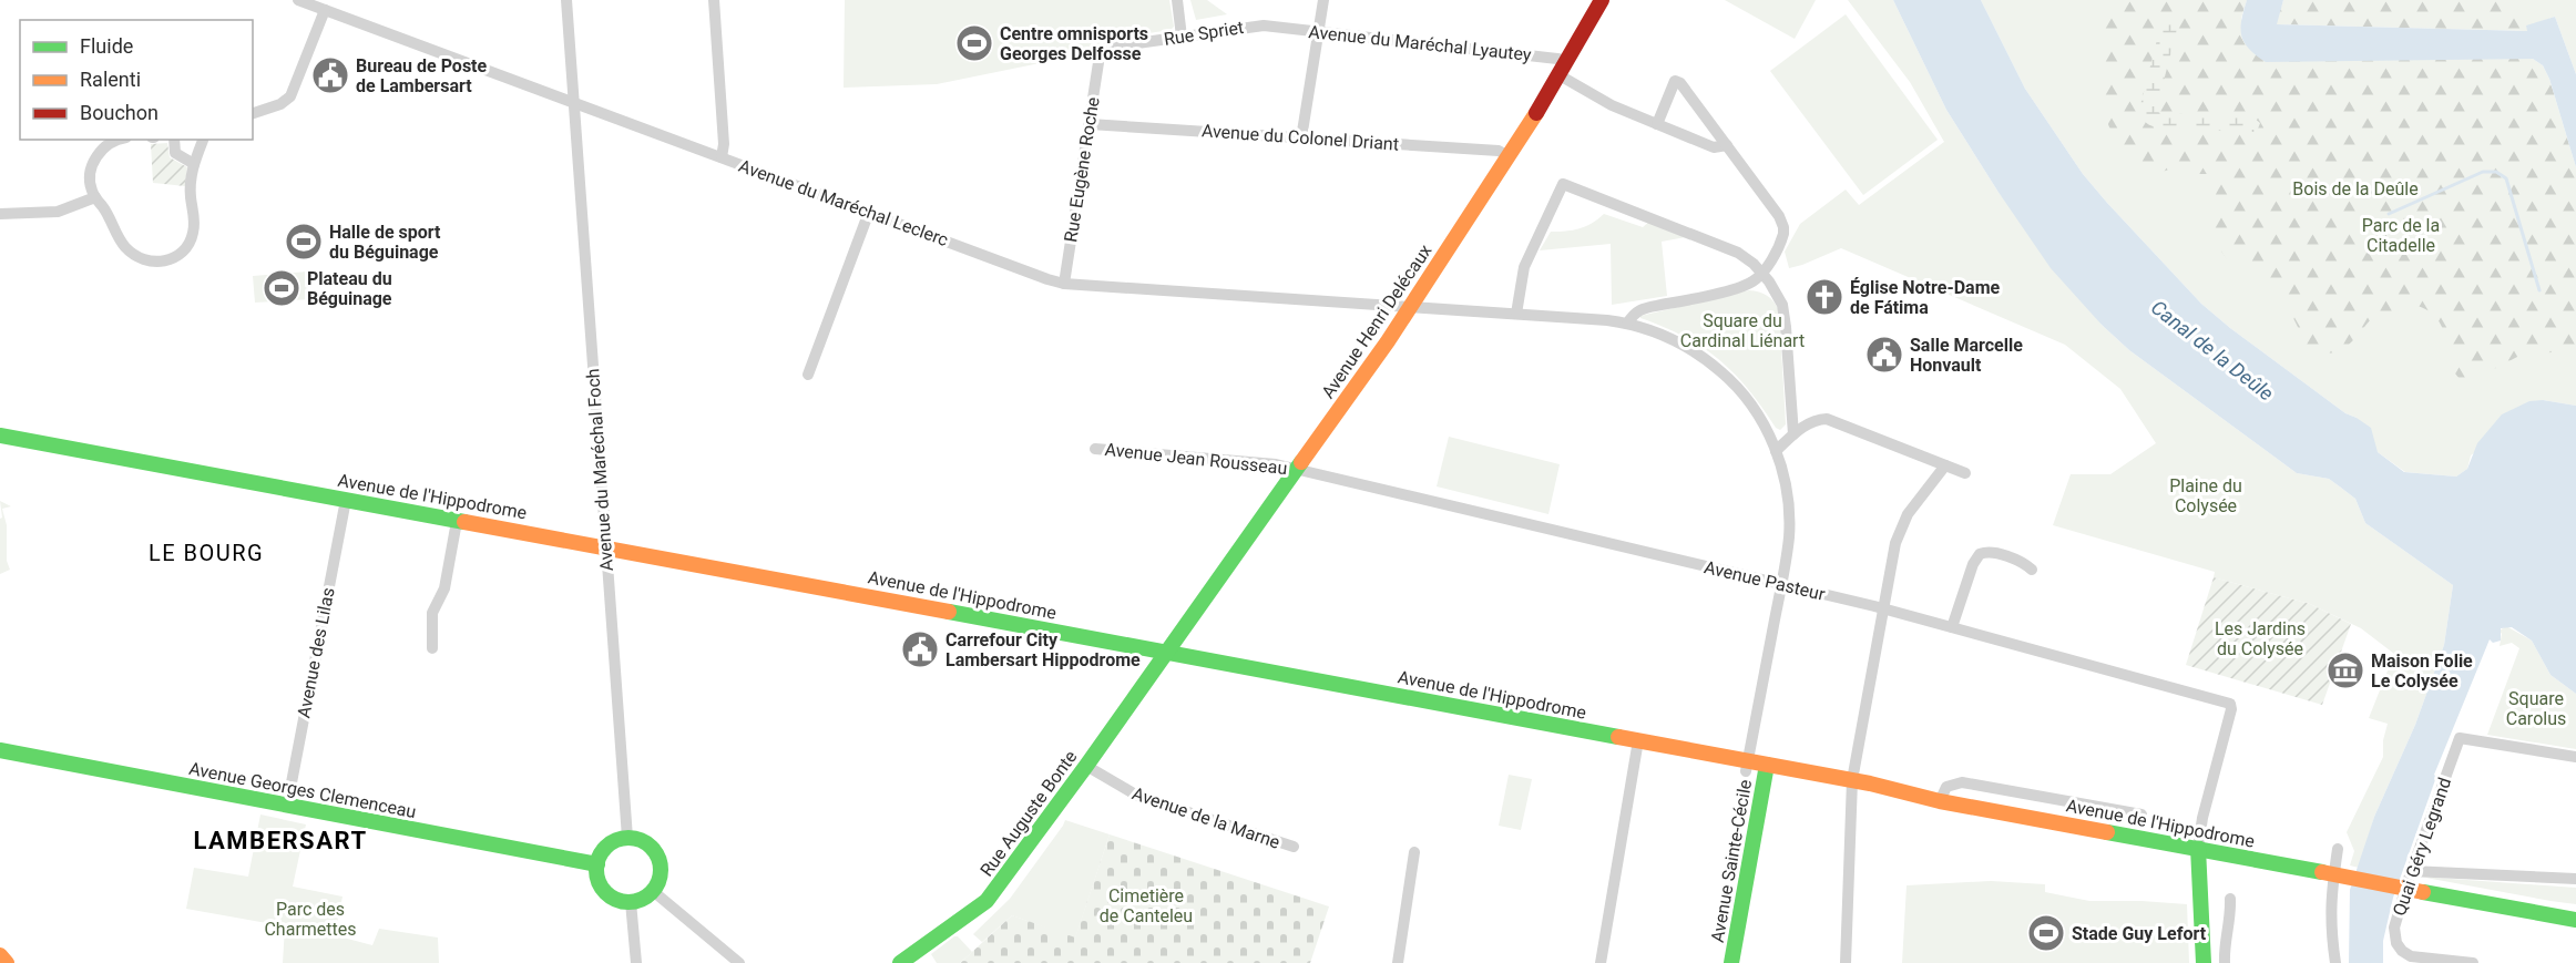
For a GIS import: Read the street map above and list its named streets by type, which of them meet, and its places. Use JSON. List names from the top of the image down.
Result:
{
  "streets": {
    "main road": [
      "Avenue Henri Delécaux",
      "Avenue de l'Hippodrome",
      "Avenue Georges Clemenceau",
      "Rue Auguste Bonte",
      "Avenue Sainte-Cécile"
    ],
    "street": [
      "Rue Spriet",
      "Avenue du Maréchal Lyautey",
      "Avenue du Colonel Driant",
      "Rue Eugène Roche",
      "Avenue du Maréchal Leclerc",
      "Avenue Jean Rousseau",
      "Avenue du Maréchal Foch",
      "Avenue Pasteur",
      "Avenue des Lilas",
      "Avenue de la Marne",
      "Quai Géry Legrand"
    ]
  },
  "crossings": [
    ["Rue Spriet", "Avenue du Maréchal Lyautey"],
    ["Rue Spriet", "Rue Eugène Roche"],
    ["Avenue du Maréchal Lyautey", "Avenue Henri Delécaux"],
    ["Avenue du Colonel Driant", "Rue Eugène Roche"],
    ["Avenue du Colonel Driant", "Avenue Henri Delécaux"],
    ["Rue Eugène Roche", "Avenue du Maréchal Leclerc"],
    ["Avenue du Maréchal Leclerc", "Avenue Henri Delécaux"],
    ["Avenue du Maréchal Leclerc", "Avenue du Maréchal Foch"],
    ["Avenue du Maréchal Leclerc", "Avenue de l'Hippodrome"],
    ["Avenue du Maréchal Leclerc", "Avenue Pasteur"],
    ["Avenue Henri Delécaux", "Avenue Jean Rousseau"],
    ["Avenue Henri Delécaux", "Avenue de l'Hippodrome"],
    ["Avenue Henri Delécaux", "Avenue Pasteur"],
    ["Avenue Henri Delécaux", "Rue Auguste Bonte"],
    ["Avenue Jean Rousseau", "Avenue Pasteur"],
    ["Avenue du Maréchal Foch", "Avenue de l'Hippodrome"],
    ["Avenue du Maréchal Foch", "Avenue Georges Clemenceau"],
    ["Avenue de l'Hippodrome", "Avenue Pasteur"],
    ["Avenue de l'Hippodrome", "Avenue des Lilas"],
    ["Avenue de l'Hippodrome", "Rue Auguste Bonte"],
    ["Avenue de l'Hippodrome", "Avenue Sainte-Cécile"],
    ["Avenue des Lilas", "Avenue Georges Clemenceau"],
    ["Rue Auguste Bonte", "Avenue de la Marne"]
  ],
  "districts": ["LE BOURG", "LAMBERSART"],
  "water": ["Canal de la Deûle"],
  "parks": [
    "Bois de la Deûle",
    "Parc de la Citadelle",
    "Square du Cardinal Liénart",
    "Plaine du Colysée",
    "Les Jardins du Colysée",
    "Square Carolus",
    "Cimetière de Canteleu",
    "Parc des Charmettes"
  ],
  "places": {
    "sports": [
      "Centre omnisports Georges Delfosse",
      "Halle de sport du Béguinage",
      "Plateau du Béguinage",
      "Stade Guy Lefort"
    ],
    "public building": ["Bureau de Poste de Lambersart", "Salle Marcelle Honvault", "Carrefour City Lambersart Hippodrome"],
    "church": ["Église Notre-Dame de Fátima"],
    "museum": ["Maison Folie Le Colysée"]
  },
  "legend": ["Fluide", "Ralenti", "Bouchon"]
}
